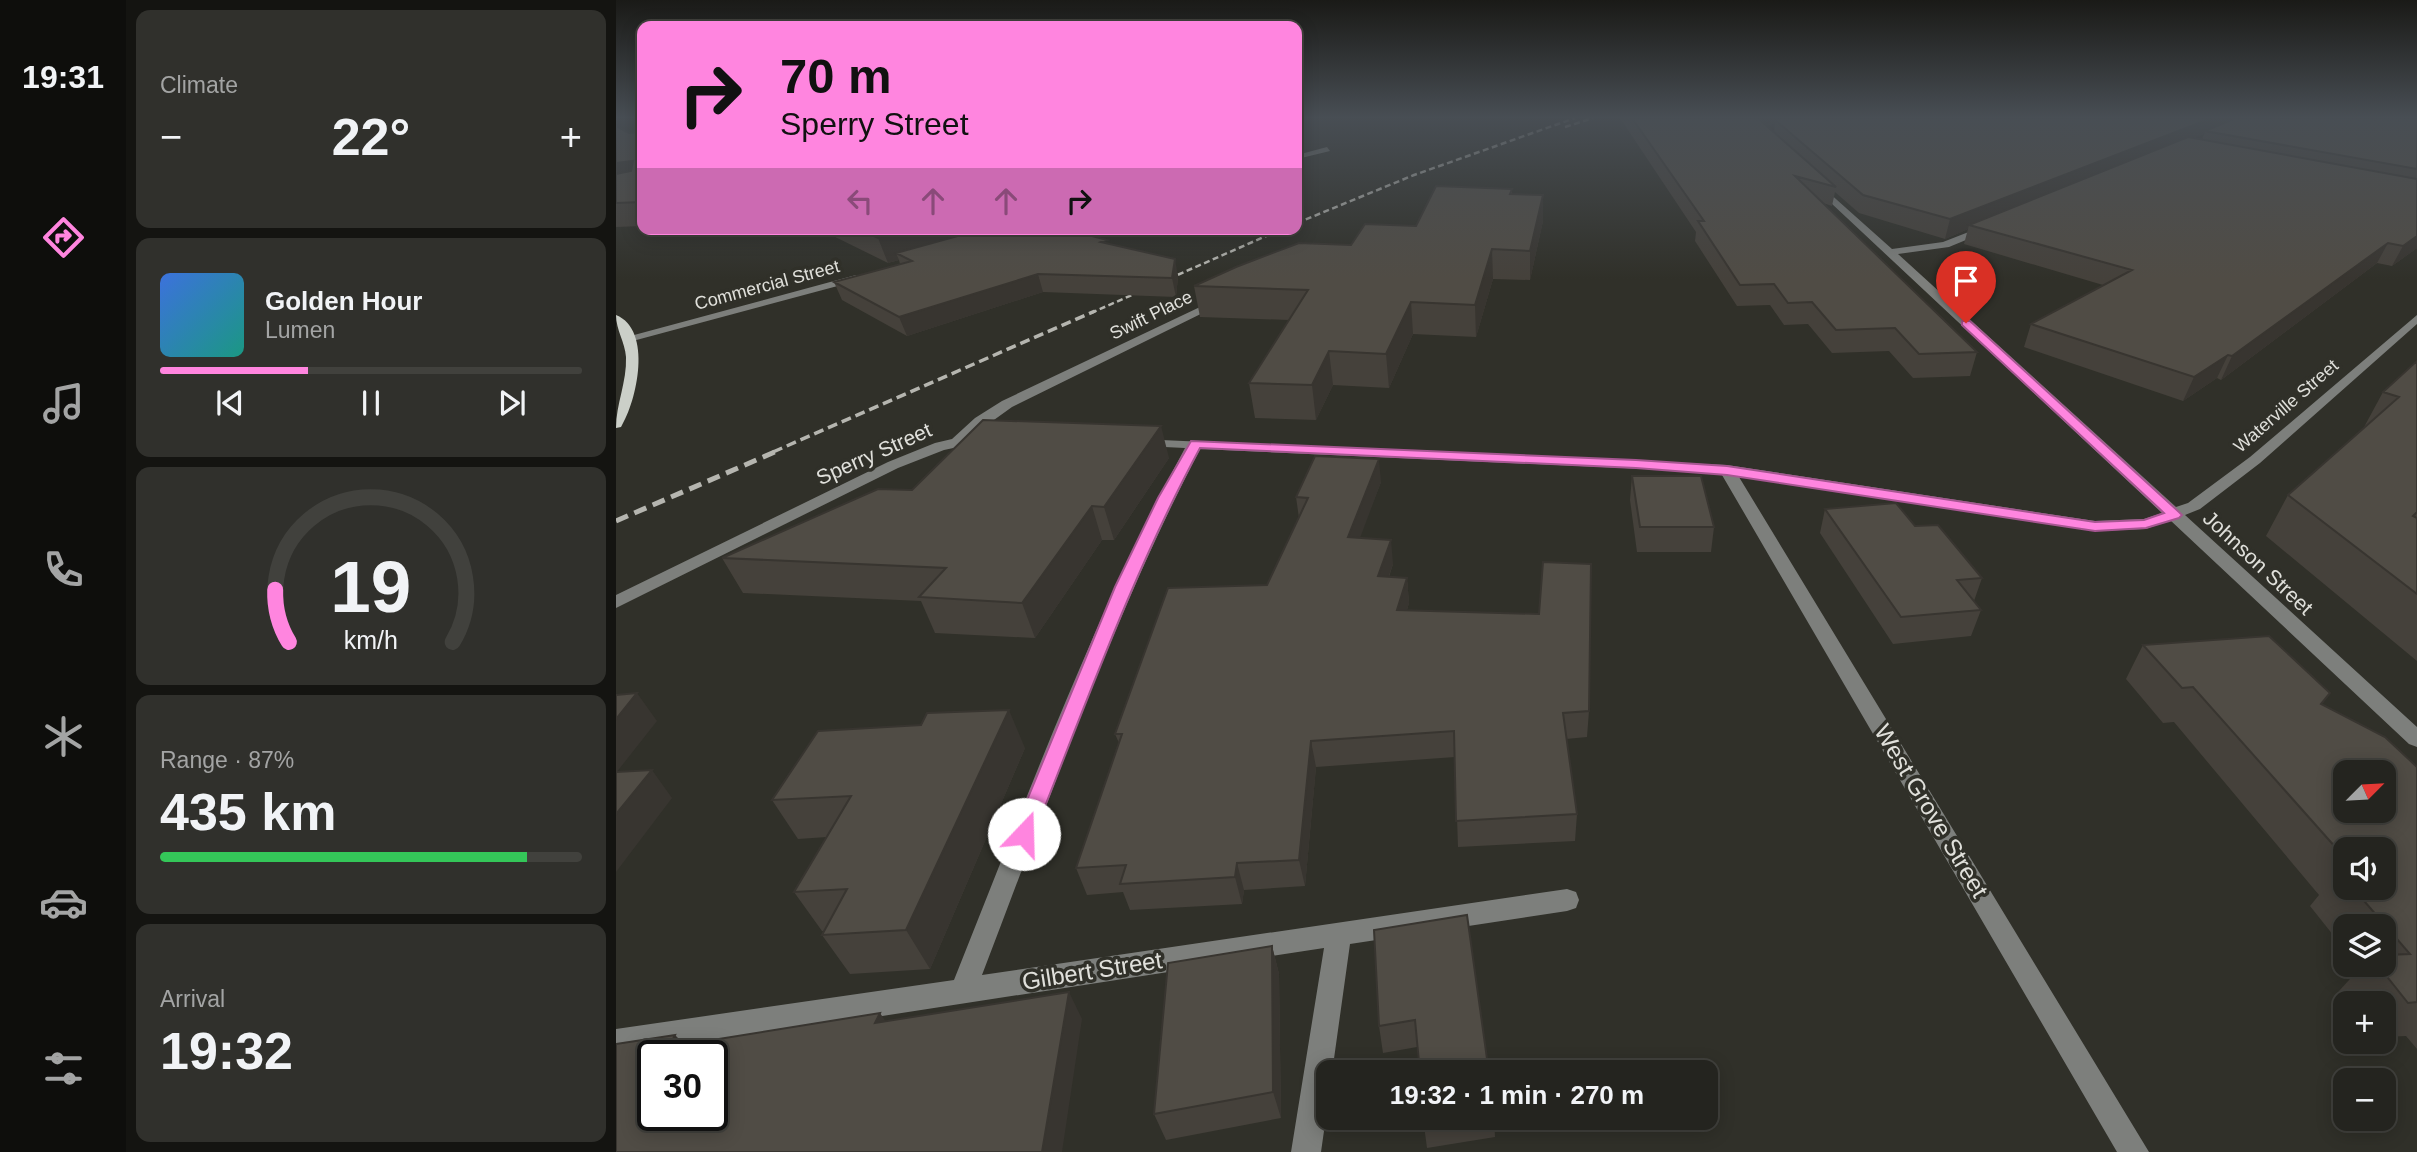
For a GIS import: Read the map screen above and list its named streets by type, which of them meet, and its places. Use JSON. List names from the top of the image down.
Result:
{
  "streets": {
    "street": [
      "Commercial Street",
      "Swift Place",
      "Waterville Street",
      "Sperry Street",
      "Johnson Street",
      "West Grove Street",
      "Gilbert Street"
    ]
  },
  "crossings": [
    ["Swift Place", "Sperry Street"],
    ["Waterville Street", "Johnson Street"]
  ],
  "north": "top right",
  "page": {
    "tabs": "19:31",
    "tile": [
      "Climate",
      ["Range · 87%", "435 km"],
      ["Arrival", "19:32"]
    ],
    "turn": ["70 m", "Sperry Street"],
    "heat": ["−", "22°", "+"],
    "song": ["Golden Hour", "Lumen"],
    "map_buttons": ["+", "−"],
    "limit": "30",
    "trip": "19:32 · 1 min · 270 m",
    "gauge": ["19", "km/h"]
  }
}
